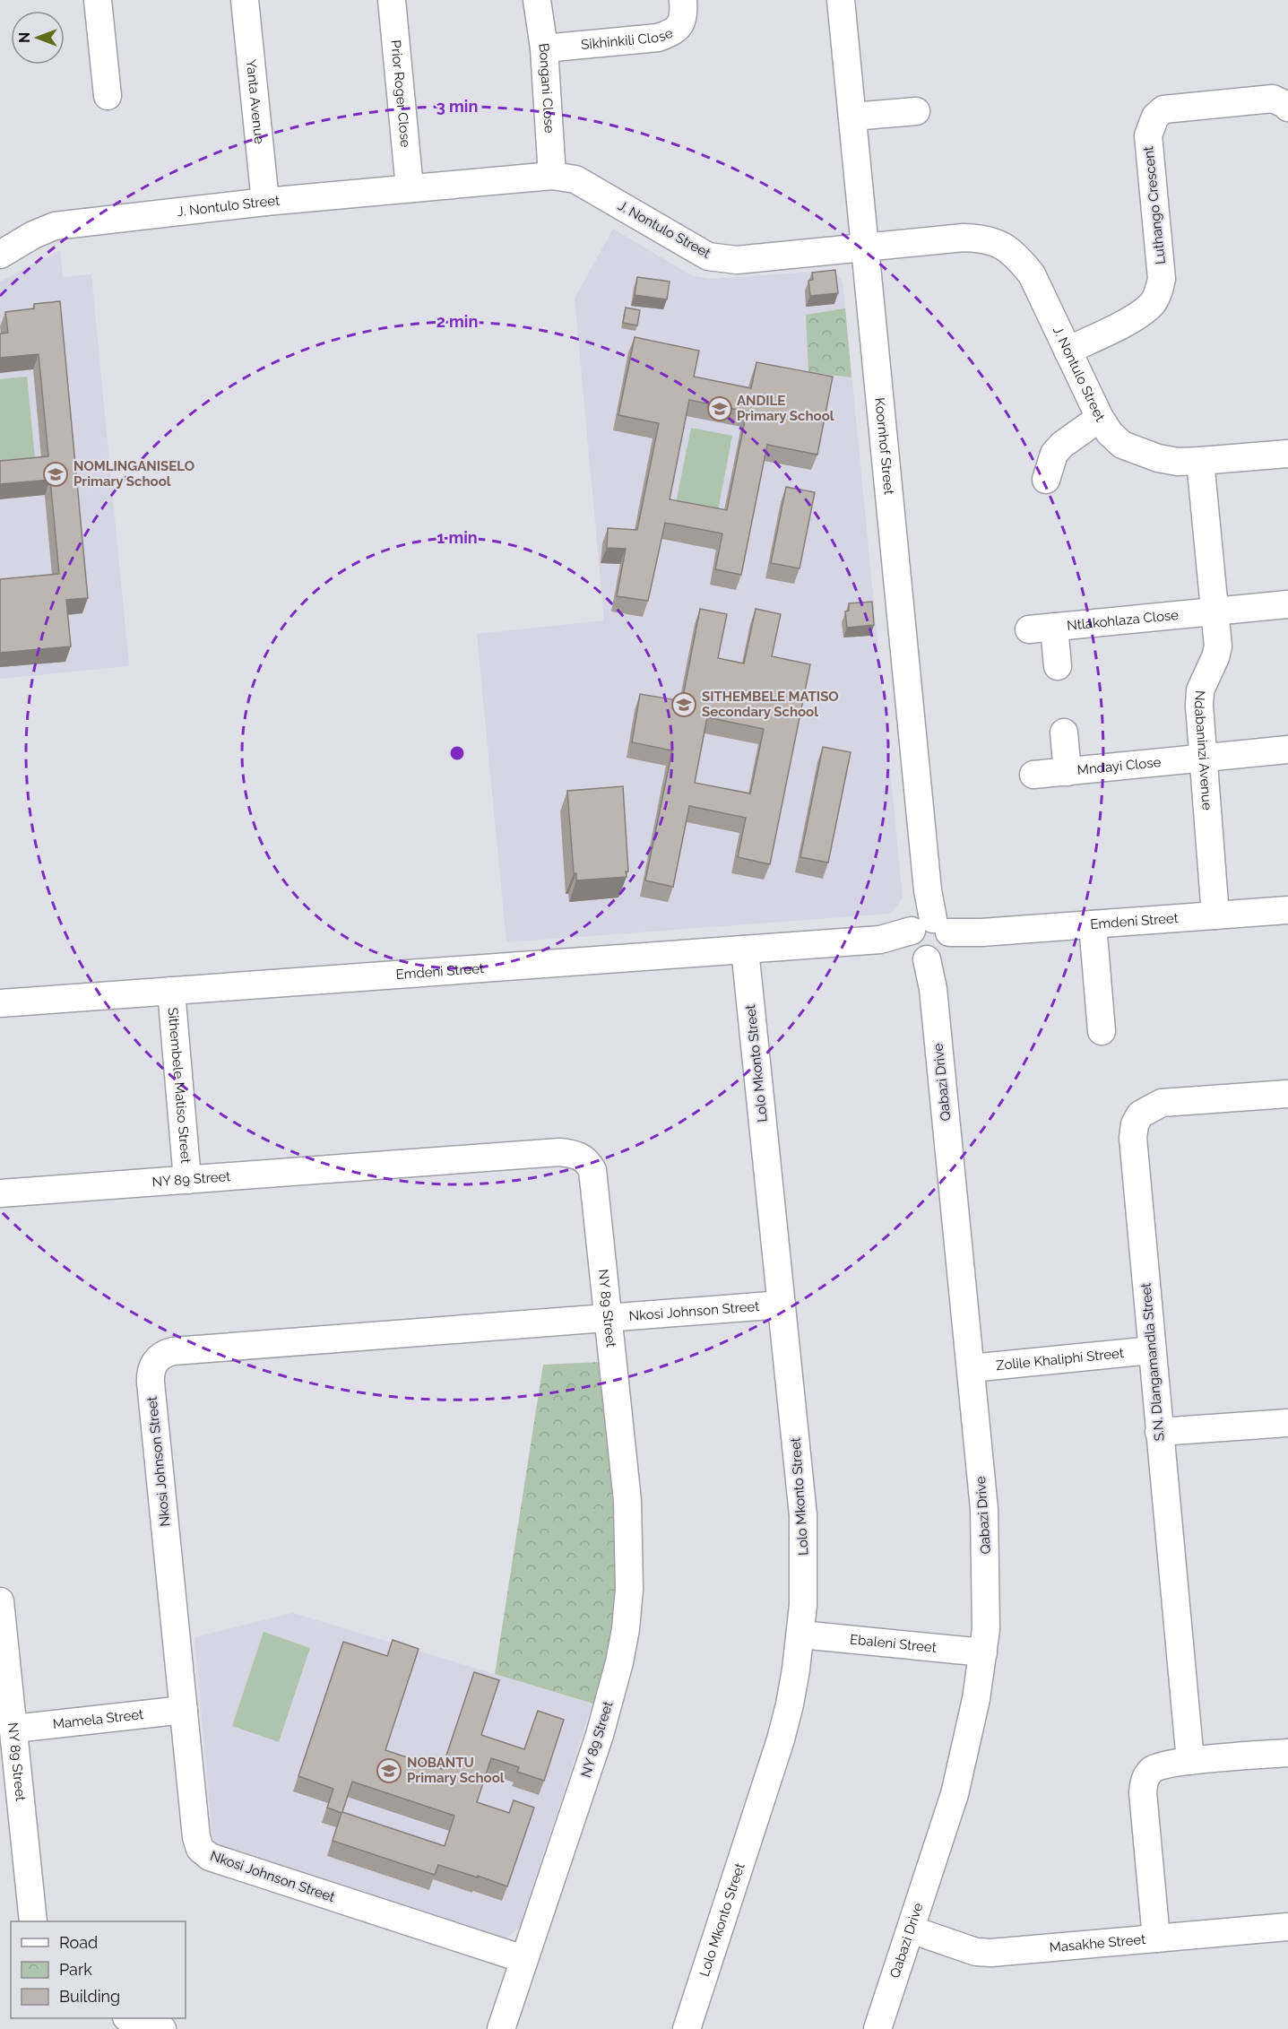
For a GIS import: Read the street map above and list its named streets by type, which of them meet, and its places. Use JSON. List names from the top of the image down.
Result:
{
  "streets": {
    "street": [
      "Sikhinkili Close",
      "Bongani Close",
      "Prior Roger Close",
      "Yanta Avenue",
      "Luthango Crescent",
      "J. Nontulo Street",
      "Koornhof Street",
      "Ntlakohlaza Close",
      "Ndabaninzi Avenue",
      "Mndayi Close",
      "Emdeni Street",
      "Lolo Mkonto Street",
      "Qabazi Drive",
      "Sithembele Matiso Street",
      "NY 89 Street",
      "Nkosi Johnson Street",
      "Zolile Khaliphi Street",
      "S.N. Dlangamandla Street",
      "Ebaleni Street",
      "Mamela Street",
      "Masakhe Street"
    ]
  },
  "crossings": [
    ["Sikhinkili Close", "Bongani Close"],
    ["Bongani Close", "J. Nontulo Street"],
    ["Prior Roger Close", "J. Nontulo Street"],
    ["Yanta Avenue", "J. Nontulo Street"],
    ["Luthango Crescent", "J. Nontulo Street"],
    ["J. Nontulo Street", "Koornhof Street"],
    ["J. Nontulo Street", "Ndabaninzi Avenue"],
    ["Koornhof Street", "Emdeni Street"],
    ["Koornhof Street", "Qabazi Drive"],
    ["Ntlakohlaza Close", "Ndabaninzi Avenue"],
    ["Ndabaninzi Avenue", "Mndayi Close"],
    ["Ndabaninzi Avenue", "Emdeni Street"],
    ["Emdeni Street", "Lolo Mkonto Street"],
    ["Emdeni Street", "Qabazi Drive"],
    ["Emdeni Street", "Sithembele Matiso Street"],
    ["Lolo Mkonto Street", "Nkosi Johnson Street"],
    ["Lolo Mkonto Street", "Ebaleni Street"],
    ["Qabazi Drive", "Zolile Khaliphi Street"],
    ["Qabazi Drive", "Ebaleni Street"],
    ["Qabazi Drive", "Masakhe Street"],
    ["Sithembele Matiso Street", "NY 89 Street"],
    ["NY 89 Street", "Nkosi Johnson Street"],
    ["NY 89 Street", "Mamela Street"],
    ["Nkosi Johnson Street", "Mamela Street"],
    ["Zolile Khaliphi Street", "S.N. Dlangamandla Street"]
  ],
  "places": {
    "school or university": [
      "ANDILE Primary School",
      "NOMLINGANISELO Primary School",
      "SITHEMBELE MATISO Secondary School",
      "NOBANTU Primary School"
    ]
  },
  "legend": ["Road", "Park", "Building"],
  "north": "left",
  "rings": ["3 min", "2 min", "1 min"]
}
